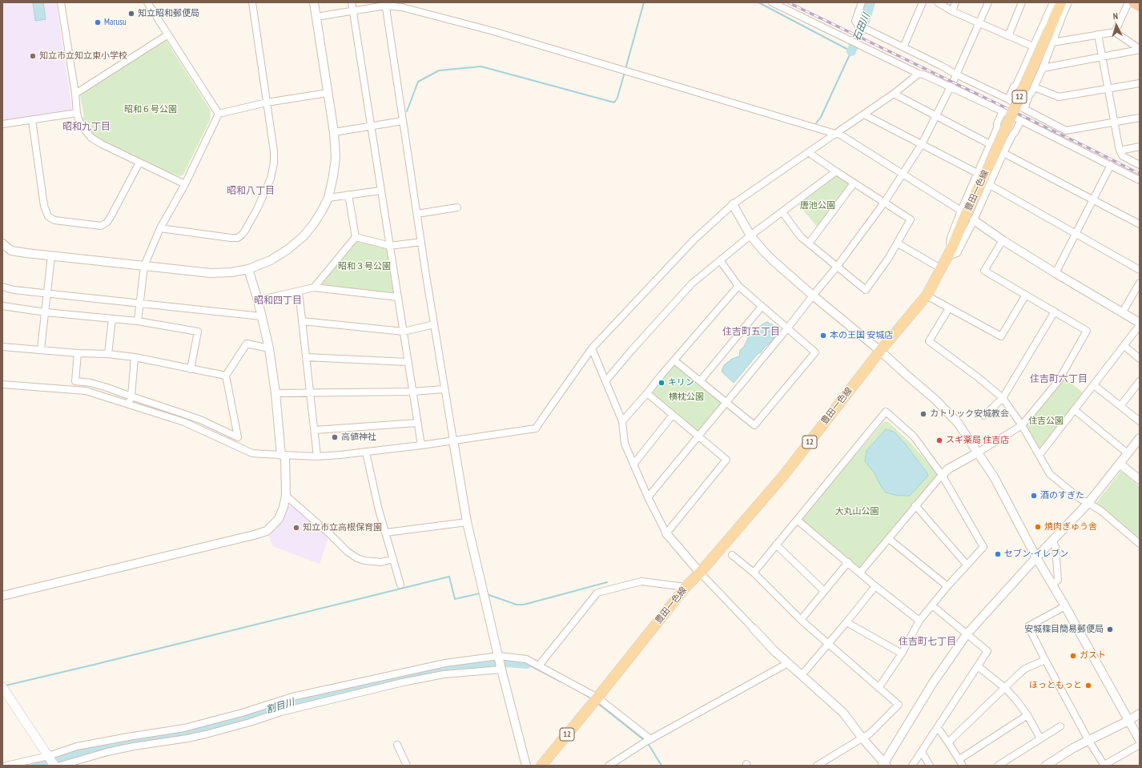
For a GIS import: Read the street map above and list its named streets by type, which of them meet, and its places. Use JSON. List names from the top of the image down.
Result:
{
  "streets": {
    "main road": ["12", "豊田一色線"]
  },
  "districts": [
    "昭和九丁目",
    "昭和八丁目",
    "昭和四丁目",
    "住吉町五丁目",
    "住吉町六丁目",
    "住吉町七丁目"
  ],
  "water": ["石田川", "割目川"],
  "parks": [
    "昭和６号公園",
    "唐池公園",
    "昭和３号公園",
    "横枕公園",
    "住吉公園",
    "大丸山公園"
  ],
  "places": [
    "知立昭和郵便局",
    "Marusu",
    "知立市立知立東小学校",
    "本の王国 安城店",
    "キリン",
    "カトリック安城教会",
    "高値神社",
    "スギ薬局 住吉店",
    "酒のすぎた",
    "焼肉ぎゅう舎",
    "知立市立高根保育園",
    "セブン-イレブン",
    "安城篠目簡易郵便局",
    "ガスト",
    "ほっともっと"
  ],
  "north": "top"
}
